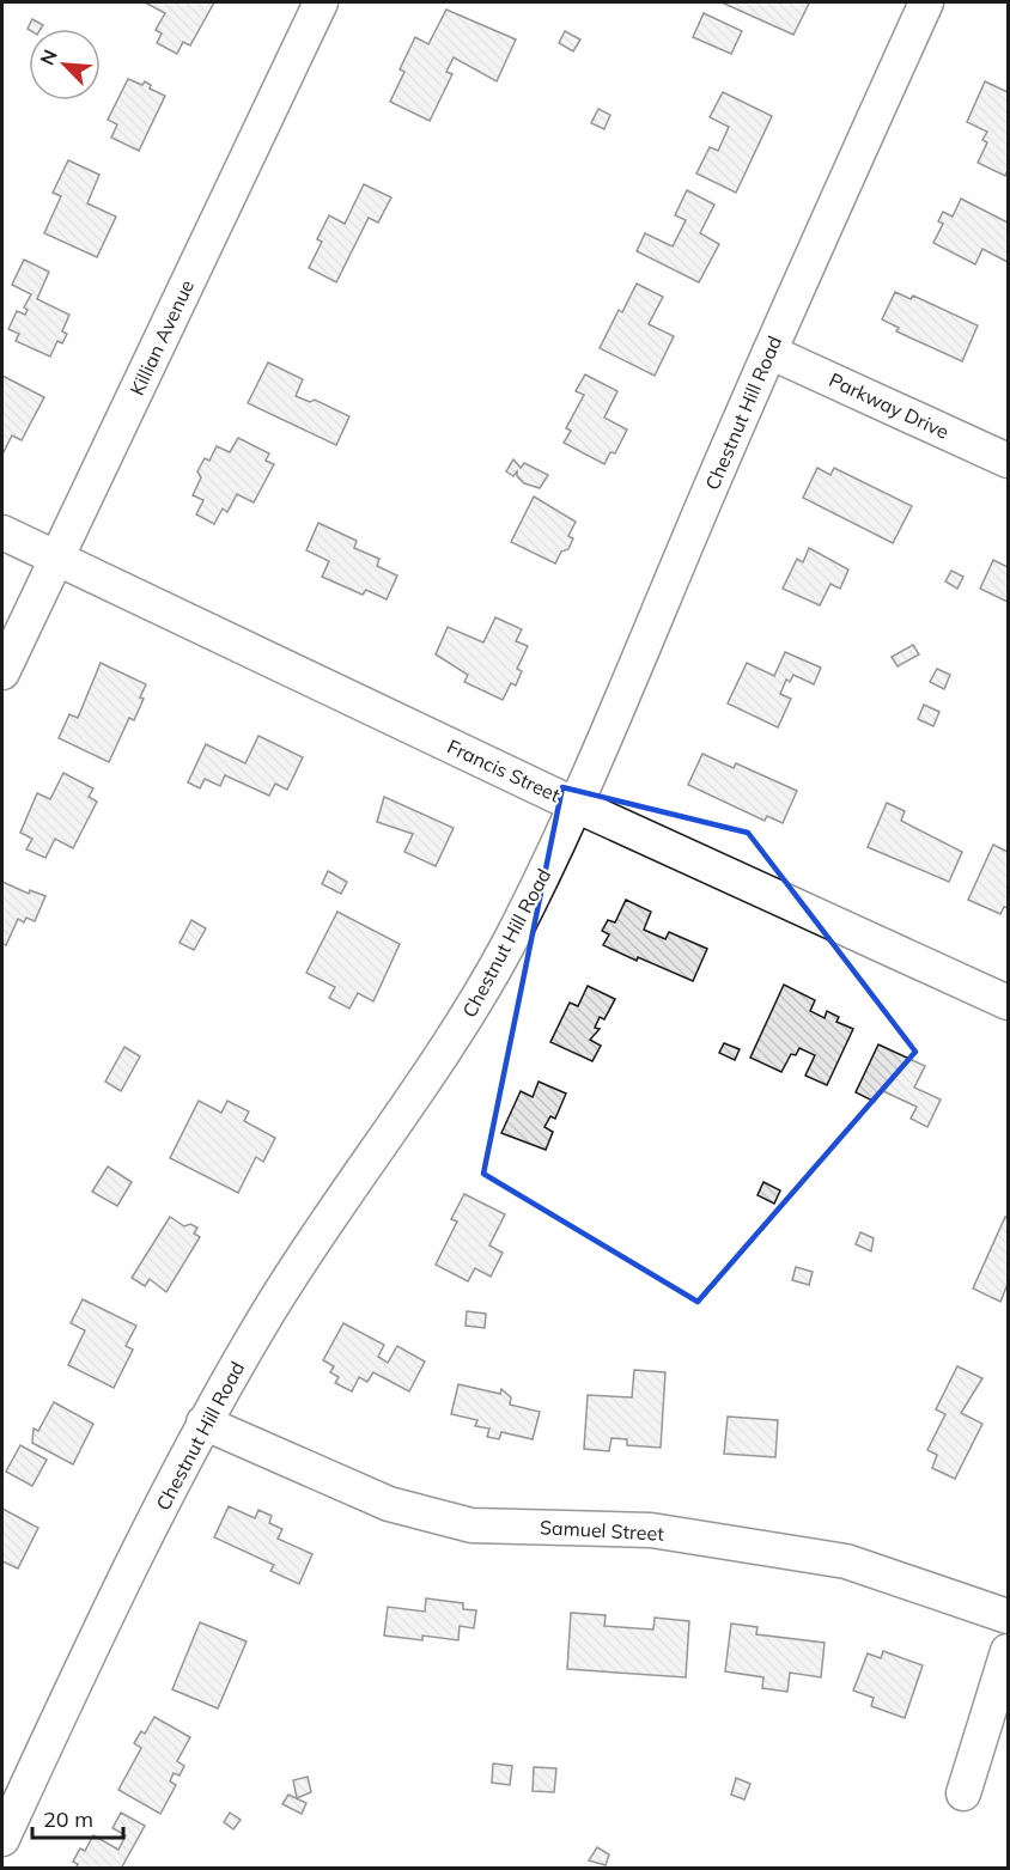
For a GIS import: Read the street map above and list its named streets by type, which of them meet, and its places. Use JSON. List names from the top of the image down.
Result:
{
  "streets": {
    "street": [
      "Killian Avenue",
      "Parkway Drive",
      "Chestnut Hill Road",
      "Francis Street",
      "Samuel Street"
    ]
  },
  "crossings": [
    ["Killian Avenue", "Francis Street"],
    ["Parkway Drive", "Chestnut Hill Road"],
    ["Chestnut Hill Road", "Francis Street"],
    ["Chestnut Hill Road", "Samuel Street"]
  ],
  "scale_bar": "20 m",
  "north": "top left"
}
